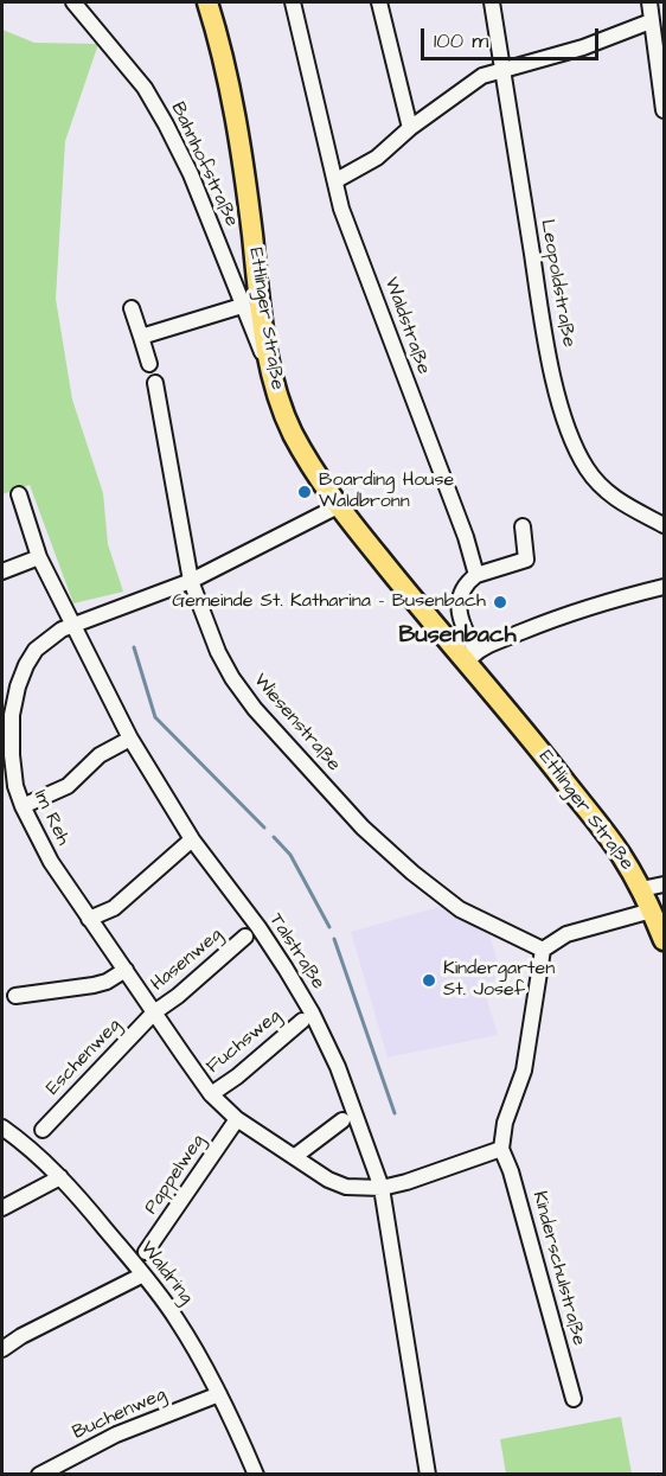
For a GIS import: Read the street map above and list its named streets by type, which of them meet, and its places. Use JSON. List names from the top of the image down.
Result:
{
  "streets": {
    "main road": ["Ettlinger Straße"],
    "street": [
      "Bahnhofstraße",
      "Leopoldstraße",
      "Waldstraße",
      "Wiesenstraße",
      "Im Reh",
      "Talstraße",
      "Hasenweg",
      "Fuchsweg",
      "Eschenweg",
      "Pappelweg",
      "Kinderschulstraße",
      "Waldring",
      "Buchenweg"
    ]
  },
  "crossings": [
    ["Bahnhofstraße", "Ettlinger Straße"],
    ["Ettlinger Straße", "Im Reh"],
    ["Wiesenstraße", "Im Reh"],
    ["Im Reh", "Talstraße"],
    ["Im Reh", "Hasenweg"],
    ["Im Reh", "Fuchsweg"],
    ["Im Reh", "Eschenweg"],
    ["Im Reh", "Pappelweg"],
    ["Hasenweg", "Eschenweg"],
    ["Waldring", "Buchenweg"]
  ],
  "districts": ["Busenbach"],
  "places": ["Boarding House Waldbronn", "Gemeinde St. Katharina - Busenbach", "Kindergarten St. Josef"],
  "scale_bar": "100 m"
}
